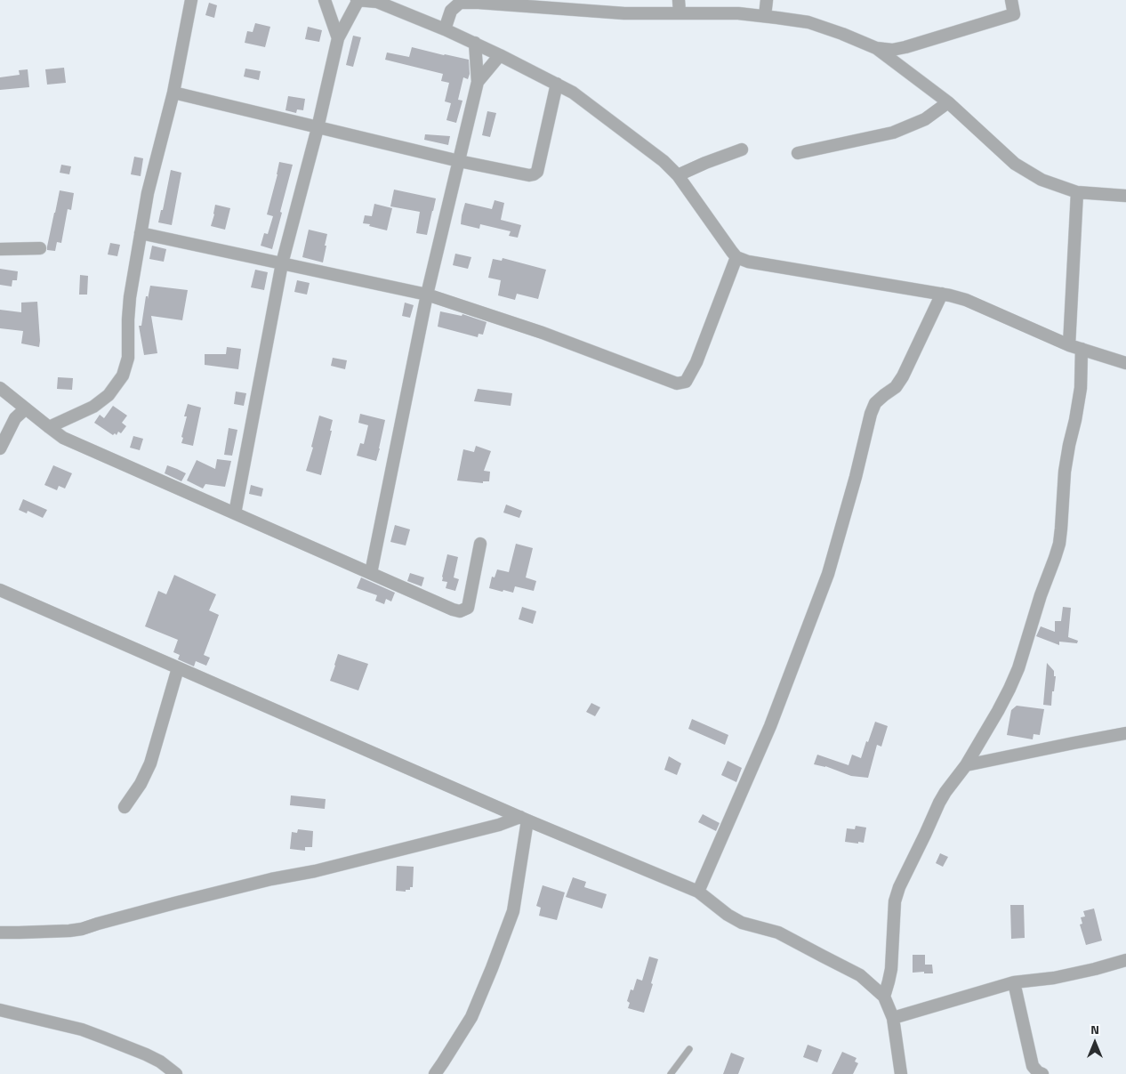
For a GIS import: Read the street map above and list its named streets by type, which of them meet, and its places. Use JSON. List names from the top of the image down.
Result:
{
  "north": "top"
}
